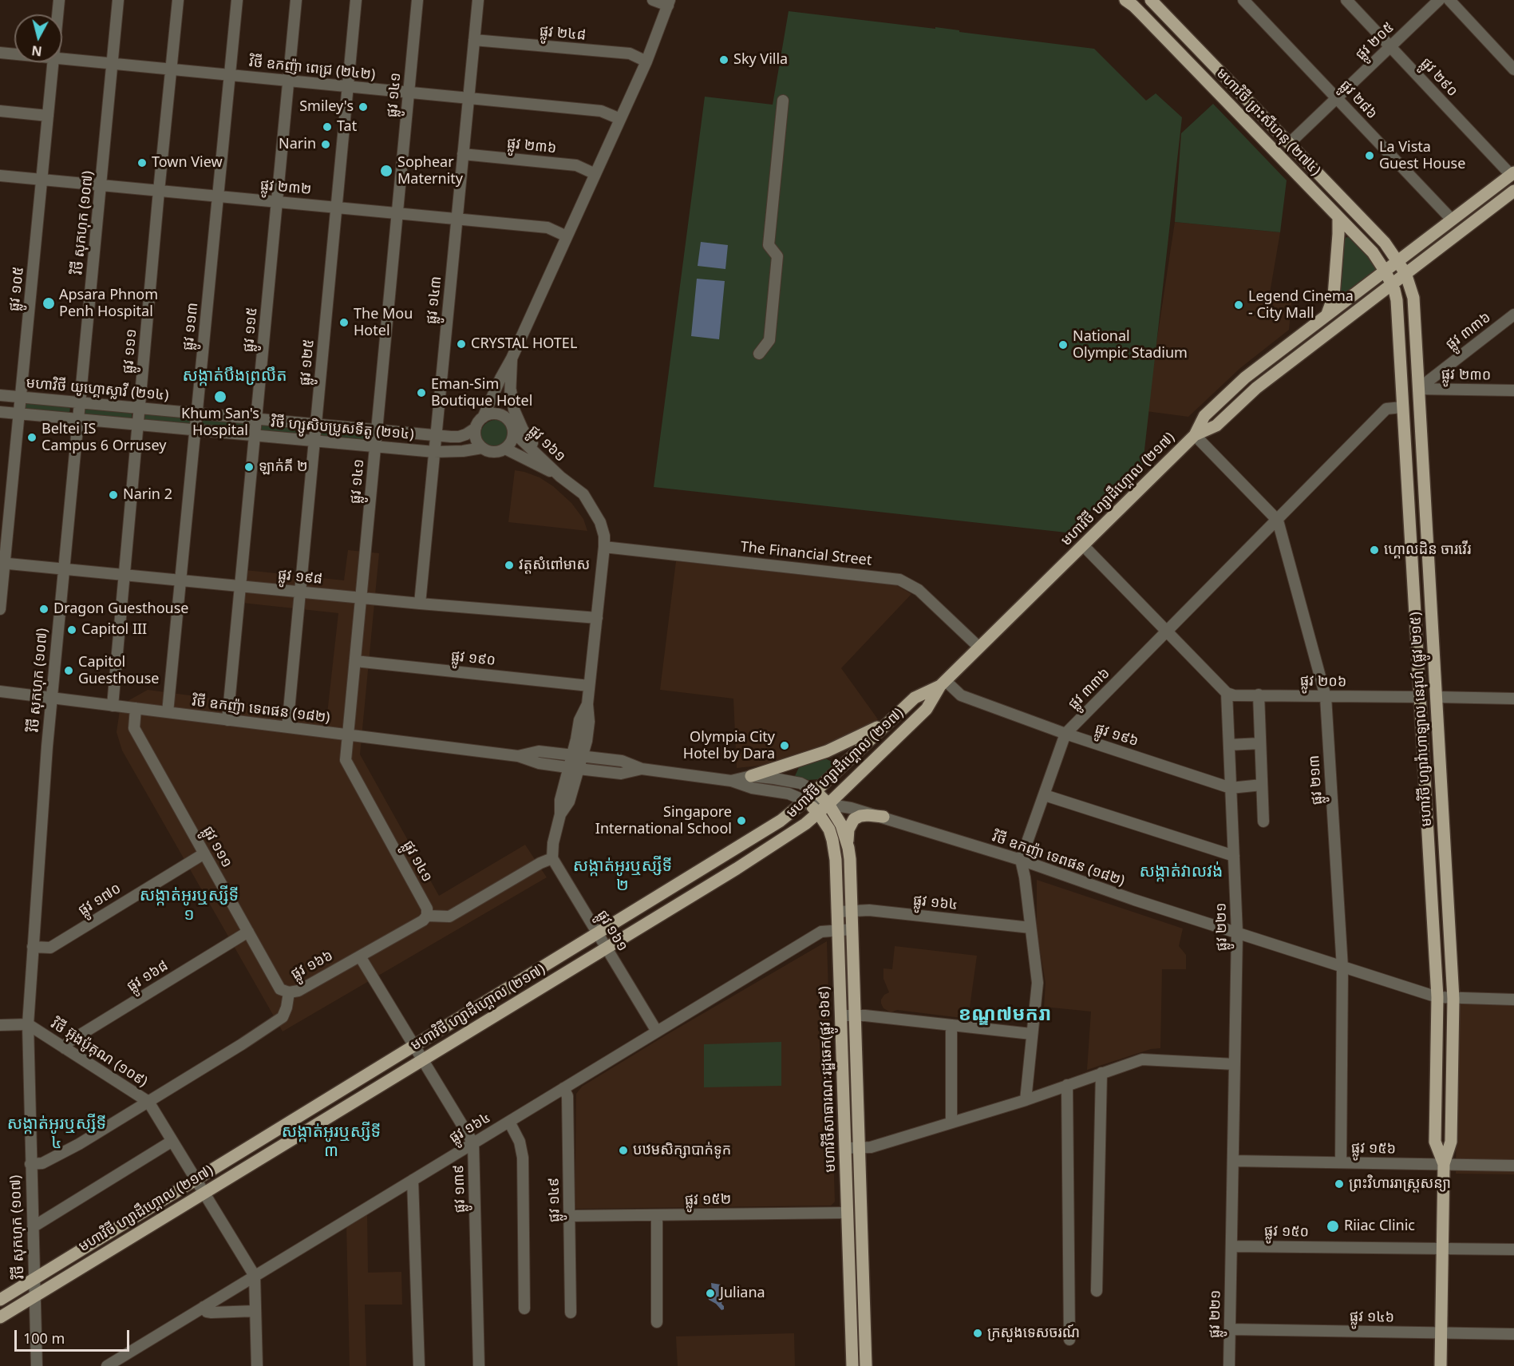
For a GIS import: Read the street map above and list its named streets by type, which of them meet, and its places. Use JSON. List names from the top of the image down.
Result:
{
  "streets": {
    "main road": [
      "មហាវិថី ព្រះសីហនុ (២៧៤)",
      "មហាវិថី ហ្សាដឹហ្គោល (២១៧)",
      "មហាវិថី ហ្សាវ៉ាហាឡាល នេរុហ៍ (ផ្លូវ ២១៥)",
      "មហាវិថីសាធារណៈរដ្ឋឆេក(ផ្លូវ ១៦៩)"
    ],
    "street": [
      "ផ្លូវ ២៤៨",
      "ផ្លូវ ២០៥",
      "វិថី ឧកញ៉ា ពេជ្រ (២៤២)",
      "ផ្លូវ ២៩០",
      "ផ្លូវ ១៤១",
      "ផ្លូវ ២៨៦",
      "ផ្លូវ ២៣៦",
      "ផ្លូវ ២៣២",
      "វិថី សុកហុក (១០៧)",
      "ផ្លូវ ១០៥",
      "ផ្លូវ ១៤៣",
      "ផ្លូវ ១១៣",
      "ផ្លូវ ១១៥",
      "ផ្លូវ ៣៣៦",
      "ផ្លូវ ១១១",
      "ផ្លូវ ១២៥",
      "ផ្លូវ ២៣០",
      "មហាវិថី យូហ្គោស្លាវី (២១៤)",
      "វិថី ហ្សូសិបប្រូសទីតូ (២១៤)",
      "ផ្លូវ ១៦១",
      "The Financial Street",
      "ផ្លូវ ១៩៨",
      "ផ្លូវ ១៩០",
      "ផ្លូវ ២០៦",
      "វិថី ឧកញ៉ា ទេពផន (១៨២)",
      "ផ្លូវ ១៩៦",
      "ផ្លូវ ២១៣",
      "ផ្លូវ ១៧០",
      "ផ្លូវ ១៦៤",
      "ផ្លូវ ២២១",
      "ផ្លូវ ១៦៦",
      "ផ្លូវ ១៦៨",
      "វិថី អ៊ុងប៉ូគុណ (១០៩)",
      "ផ្លូវ ១៥៦",
      "ផ្លូវ ១៣៩",
      "ផ្លូវ ១៤៩",
      "ផ្លូវ ១៥២",
      "ផ្លូវ ១៥០",
      "ផ្លូវ ១៤៦"
    ]
  },
  "crossings": [
    ["ផ្លូវ ២៤៨", "ផ្លូវ ១៤៣"],
    ["ផ្លូវ ២០៥", "ផ្លូវ ២៩០"],
    ["ផ្លូវ ២០៥", "ផ្លូវ ២៨៦"],
    ["ផ្លូវ ២០៥", "មហាវិថី ព្រះសីហនុ (២៧៤)"],
    ["វិថី ឧកញ៉ា ពេជ្រ (២៤២)", "ផ្លូវ ១៤១"],
    ["វិថី ឧកញ៉ា ពេជ្រ (២៤២)", "វិថី សុកហុក (១០៧)"],
    ["វិថី ឧកញ៉ា ពេជ្រ (២៤២)", "ផ្លូវ ១៤៣"],
    ["វិថី ឧកញ៉ា ពេជ្រ (២៤២)", "ផ្លូវ ១១៣"],
    ["វិថី ឧកញ៉ា ពេជ្រ (២៤២)", "ផ្លូវ ១១៥"],
    ["វិថី ឧកញ៉ា ពេជ្រ (២៤២)", "ផ្លូវ ១១១"],
    ["វិថី ឧកញ៉ា ពេជ្រ (២៤២)", "ផ្លូវ ១២៥"],
    ["ផ្លូវ ២៩០", "មហាវិថី ហ្សាដឹហ្គោល (២១៧)"],
    ["ផ្លូវ ១៤១", "ផ្លូវ ២៣២"],
    ["ផ្លូវ ១៤១", "មហាវិថី យូហ្គោស្លាវី (២១៤)"],
    ["ផ្លូវ ១៤១", "វិថី ហ្សូសិបប្រូសទីតូ (២១៤)"],
    ["ផ្លូវ ១៤១", "ផ្លូវ ១៩៨"],
    ["ផ្លូវ ១៤១", "ផ្លូវ ១៩០"],
    ["ផ្លូវ ១៤១", "វិថី ឧកញ៉ា ទេពផន (១៨២)"],
    ["ផ្លូវ ១៤១", "ផ្លូវ ១៦៦"],
    ["ផ្លូវ ២៨៦", "មហាវិថី ហ្សាដឹហ្គោល (២១៧)"],
    ["មហាវិថី ព្រះសីហនុ (២៧៤)", "មហាវិថី ហ្សាដឹហ្គោល (២១៧)"],
    ["មហាវិថី ព្រះសីហនុ (២៧៤)", "មហាវិថី ហ្សាវ៉ាហាឡាល នេរុហ៍ (ផ្លូវ ២១៥)"],
    ["ផ្លូវ ២៣៦", "ផ្លូវ ១៤៣"],
    ["ផ្លូវ ២៣២", "វិថី សុកហុក (១០៧)"],
    ["ផ្លូវ ២៣២", "ផ្លូវ ១០៥"],
    ["ផ្លូវ ២៣២", "ផ្លូវ ១៤៣"],
    ["ផ្លូវ ២៣២", "ផ្លូវ ១១៣"],
    ["ផ្លូវ ២៣២", "ផ្លូវ ១១៥"],
    ["ផ្លូវ ២៣២", "ផ្លូវ ១១១"],
    ["ផ្លូវ ២៣២", "ផ្លូវ ១២៥"],
    ["វិថី សុកហុក (១០៧)", "មហាវិថី យូហ្គោស្លាវី (២១៤)"],
    ["វិថី សុកហុក (១០៧)", "វិថី ហ្សូសិបប្រូសទីតូ (២១៤)"],
    ["វិថី សុកហុក (១០៧)", "មហាវិថី ហ្សាដឹហ្គោល (២១៧)"],
    ["វិថី សុកហុក (១០៧)", "ផ្លូវ ១៩៨"],
    ["វិថី សុកហុក (១០៧)", "វិថី ឧកញ៉ា ទេពផន (១៨២)"],
    ["វិថី សុកហុក (១០៧)", "ផ្លូវ ១៧០"],
    ["វិថី សុកហុក (១០៧)", "ផ្លូវ ១៦៦"],
    ["វិថី សុកហុក (១០៧)", "វិថី អ៊ុងប៉ូគុណ (១០៩)"],
    ["ផ្លូវ ១០៥", "មហាវិថី យូហ្គោស្លាវី (២១៤)"],
    ["ផ្លូវ ១០៥", "វិថី ហ្សូសិបប្រូសទីតូ (២១៤)"],
    ["ផ្លូវ ១០៥", "ផ្លូវ ១៩៨"],
    ["ផ្លូវ ១៤៣", "មហាវិថី យូហ្គោស្លាវី (២១៤)"],
    ["ផ្លូវ ១៤៣", "វិថី ហ្សូសិបប្រូសទីតូ (២១៤)"],
    ["ផ្លូវ ១៤៣", "ផ្លូវ ១៩៨"],
    ["ផ្លូវ ១១៣", "មហាវិថី យូហ្គោស្លាវី (២១៤)"],
    ["ផ្លូវ ១១៣", "វិថី ហ្សូសិបប្រូសទីតូ (២១៤)"],
    ["ផ្លូវ ១១៣", "ផ្លូវ ១៩៨"],
    ["ផ្លូវ ១១៣", "វិថី ឧកញ៉ា ទេពផន (១៨២)"],
    ["ផ្លូវ ១១៥", "មហាវិថី យូហ្គោស្លាវី (២១៤)"],
    ["ផ្លូវ ១១៥", "វិថី ហ្សូសិបប្រូសទីតូ (២១៤)"],
    ["ផ្លូវ ១១៥", "ផ្លូវ ១៩៨"],
    ["ផ្លូវ ១១៥", "វិថី ឧកញ៉ា ទេពផន (១៨២)"],
    ["ផ្លូវ ៣៣៦", "ផ្លូវ ២៣០"],
    ["ផ្លូវ ៣៣៦", "វិថី ឧកញ៉ា ទេពផន (១៨២)"],
    ["ផ្លូវ ៣៣៦", "មហាវិថី ហ្សាវ៉ាហាឡាល នេរុហ៍ (ផ្លូវ ២១៥)"],
    ["ផ្លូវ ៣៣៦", "ផ្លូវ ១៩៦"],
    ["ផ្លូវ ៣៣៦", "ផ្លូវ ២១៣"],
    ["ផ្លូវ ៣៣៦", "ផ្លូវ ១៦៤"],
    ["ផ្លូវ ១១១", "មហាវិថី យូហ្គោស្លាវី (២១៤)"],
    ["ផ្លូវ ១១១", "វិថី ហ្សូសិបប្រូសទីតូ (២១៤)"],
    ["ផ្លូវ ១១១", "ផ្លូវ ១៩៨"],
    ["ផ្លូវ ១១១", "វិថី ឧកញ៉ា ទេពផន (១៨២)"],
    ["ផ្លូវ ១១១", "ផ្លូវ ១៧០"],
    ["ផ្លូវ ១១១", "ផ្លូវ ១៦៦"],
    ["ផ្លូវ ១១១", "ផ្លូវ ១៦៨"],
    ["ផ្លូវ ១២៥", "មហាវិថី យូហ្គោស្លាវី (២១៤)"],
    ["ផ្លូវ ១២៥", "វិថី ហ្សូសិបប្រូសទីតូ (២១៤)"],
    ["ផ្លូវ ១២៥", "ផ្លូវ ១៩៨"],
    ["ផ្លូវ ១២៥", "វិថី ឧកញ៉ា ទេពផន (១៨២)"],
    ["ផ្លូវ ២៣០", "មហាវិថី ហ្សាវ៉ាហាឡាល នេរុហ៍ (ផ្លូវ ២១៥)"],
    ["មហាវិថី យូហ្គោស្លាវី (២១៤)", "វិថី ហ្សូសិបប្រូសទីតូ (២១៤)"],
    ["មហាវិថី យូហ្គោស្លាវី (២១៤)", "ផ្លូវ ១៦១"],
    ["វិថី ហ្សូសិបប្រូសទីតូ (២១៤)", "ផ្លូវ ១៦១"],
    ["ផ្លូវ ១៦១", "មហាវិថី ហ្សាដឹហ្គោល (២១៧)"],
    ["ផ្លូវ ១៦១", "The Financial Street"],
    ["ផ្លូវ ១៦១", "ផ្លូវ ១៩៨"],
    ["ផ្លូវ ១៦១", "ផ្លូវ ១៩០"],
    ["ផ្លូវ ១៦១", "វិថី ឧកញ៉ា ទេពផន (១៨២)"],
    ["ផ្លូវ ១៦១", "ផ្លូវ ១៦៤"],
    ["មហាវិថី ហ្សាដឹហ្គោល (២១៧)", "The Financial Street"],
    ["មហាវិថី ហ្សាដឹហ្គោល (២១៧)", "វិថី ឧកញ៉ា ទេពផន (១៨២)"],
    ["មហាវិថី ហ្សាដឹហ្គោល (២១៧)", "មហាវិថី ហ្សាវ៉ាហាឡាល នេរុហ៍ (ផ្លូវ ២១៥)"],
    ["មហាវិថី ហ្សាដឹហ្គោល (២១៧)", "ផ្លូវ ១៩៦"],
    ["មហាវិថី ហ្សាដឹហ្គោល (២១៧)", "ផ្លូវ ២១៣"],
    ["មហាវិថី ហ្សាដឹហ្គោល (២១៧)", "វិថី អ៊ុងប៉ូគុណ (១០៩)"],
    ["មហាវិថី ហ្សាដឹហ្គោល (២១៧)", "មហាវិថីសាធារណៈរដ្ឋឆេក(ផ្លូវ ១៦៩)"],
    ["មហាវិថី ហ្សាដឹហ្គោល (២១៧)", "ផ្លូវ ១៣៩"],
    ["ផ្លូវ ២០៦", "មហាវិថី ហ្សាវ៉ាហាឡាល នេរុហ៍ (ផ្លូវ ២១៥)"],
    ["ផ្លូវ ២០៦", "ផ្លូវ ២១៣"],
    ["ផ្លូវ ២០៦", "ផ្លូវ ២២១"],
    ["វិថី ឧកញ៉ា ទេពផន (១៨២)", "មហាវិថី ហ្សាវ៉ាហាឡាល នេរុហ៍ (ផ្លូវ ២១៥)"],
    ["វិថី ឧកញ៉ា ទេពផន (១៨២)", "ផ្លូវ ២១៣"],
    ["វិថី ឧកញ៉ា ទេពផន (១៨២)", "ផ្លូវ ២២១"],
    ["វិថី ឧកញ៉ា ទេពផន (១៨២)", "មហាវិថីសាធារណៈរដ្ឋឆេក(ផ្លូវ ១៦៩)"],
    ["មហាវិថី ហ្សាវ៉ាហាឡាល នេរុហ៍ (ផ្លូវ ២១៥)", "ផ្លូវ ១៥៦"],
    ["មហាវិថី ហ្សាវ៉ាហាឡាល នេរុហ៍ (ផ្លូវ ២១៥)", "ផ្លូវ ១៥០"],
    ["មហាវិថី ហ្សាវ៉ាហាឡាល នេរុហ៍ (ផ្លូវ ២១៥)", "ផ្លូវ ១៤៦"],
    ["ផ្លូវ ១៩៦", "ផ្លូវ ២២១"],
    ["ផ្លូវ ២១៣", "ផ្លូវ ១៥៦"],
    ["ផ្លូវ ១៦៤", "វិថី អ៊ុងប៉ូគុណ (១០៩)"],
    ["ផ្លូវ ១៦៤", "មហាវិថីសាធារណៈរដ្ឋឆេក(ផ្លូវ ១៦៩)"],
    ["ផ្លូវ ១៦៤", "ផ្លូវ ១៣៩"],
    ["ផ្លូវ ១៦៤", "ផ្លូវ ១៤៩"],
    ["ផ្លូវ ២២១", "ផ្លូវ ១៥៦"],
    ["ផ្លូវ ២២១", "ផ្លូវ ១៥០"],
    ["ផ្លូវ ២២១", "ផ្លូវ ១៤៦"],
    ["ផ្លូវ ១៦៦", "វិថី អ៊ុងប៉ូគុណ (១០៩)"],
    ["ផ្លូវ ១៦៦", "ផ្លូវ ១៣៩"],
    ["ផ្លូវ ១៦៨", "វិថី អ៊ុងប៉ូគុណ (១០៩)"],
    ["មហាវិថីសាធារណៈរដ្ឋឆេក(ផ្លូវ ១៦៩)", "ផ្លូវ ១៥២"],
    ["ផ្លូវ ១៤៩", "ផ្លូវ ១៥២"]
  ],
  "districts": [
    "សង្កាត់បឹងព្រលឹត",
    "សង្កាត់អូរឬស្សីទី ២",
    "សង្កាត់វាលវង់",
    "សង្កាត់អូរឬស្សីទី ១",
    "ខណ្ឌ៧មករា",
    "សង្កាត់អូរឬស្សីទី ៤",
    "សង្កាត់អូរឬស្សីទី ៣"
  ],
  "places": [
    "Sky Villa",
    "Smiley's",
    "Tat",
    "Narin",
    "La Vista Guest House",
    "Town View",
    "Sophear Maternity",
    "Apsara Phnom Penh Hospital",
    "Legend Cinema - City Mall",
    "The Mou Hotel",
    "CRYSTAL HOTEL",
    "National Olympic Stadium",
    "Eman-Sim Boutique Hotel",
    "Khum San's Hospital",
    "Beltei IS Campus 6 Orrusey",
    "ឡាក់គី ២",
    "Narin 2",
    "ហ្គោលដិន ចារវើរ",
    "វត្តសំពៅមាស",
    "Dragon Guesthouse",
    "Capitol III",
    "Capitol Guesthouse",
    "Olympia City Hotel by Dara",
    "Singapore International School",
    "បឋមសិក្សាបាក់ទូក",
    "ព្រះវិហាររាស្ត្រសន្យា",
    "Riiac Clinic",
    "Juliana",
    "ក្រសួងទេសចរណ៍"
  ],
  "scale_bar": "100 m",
  "north": "bottom"
}
